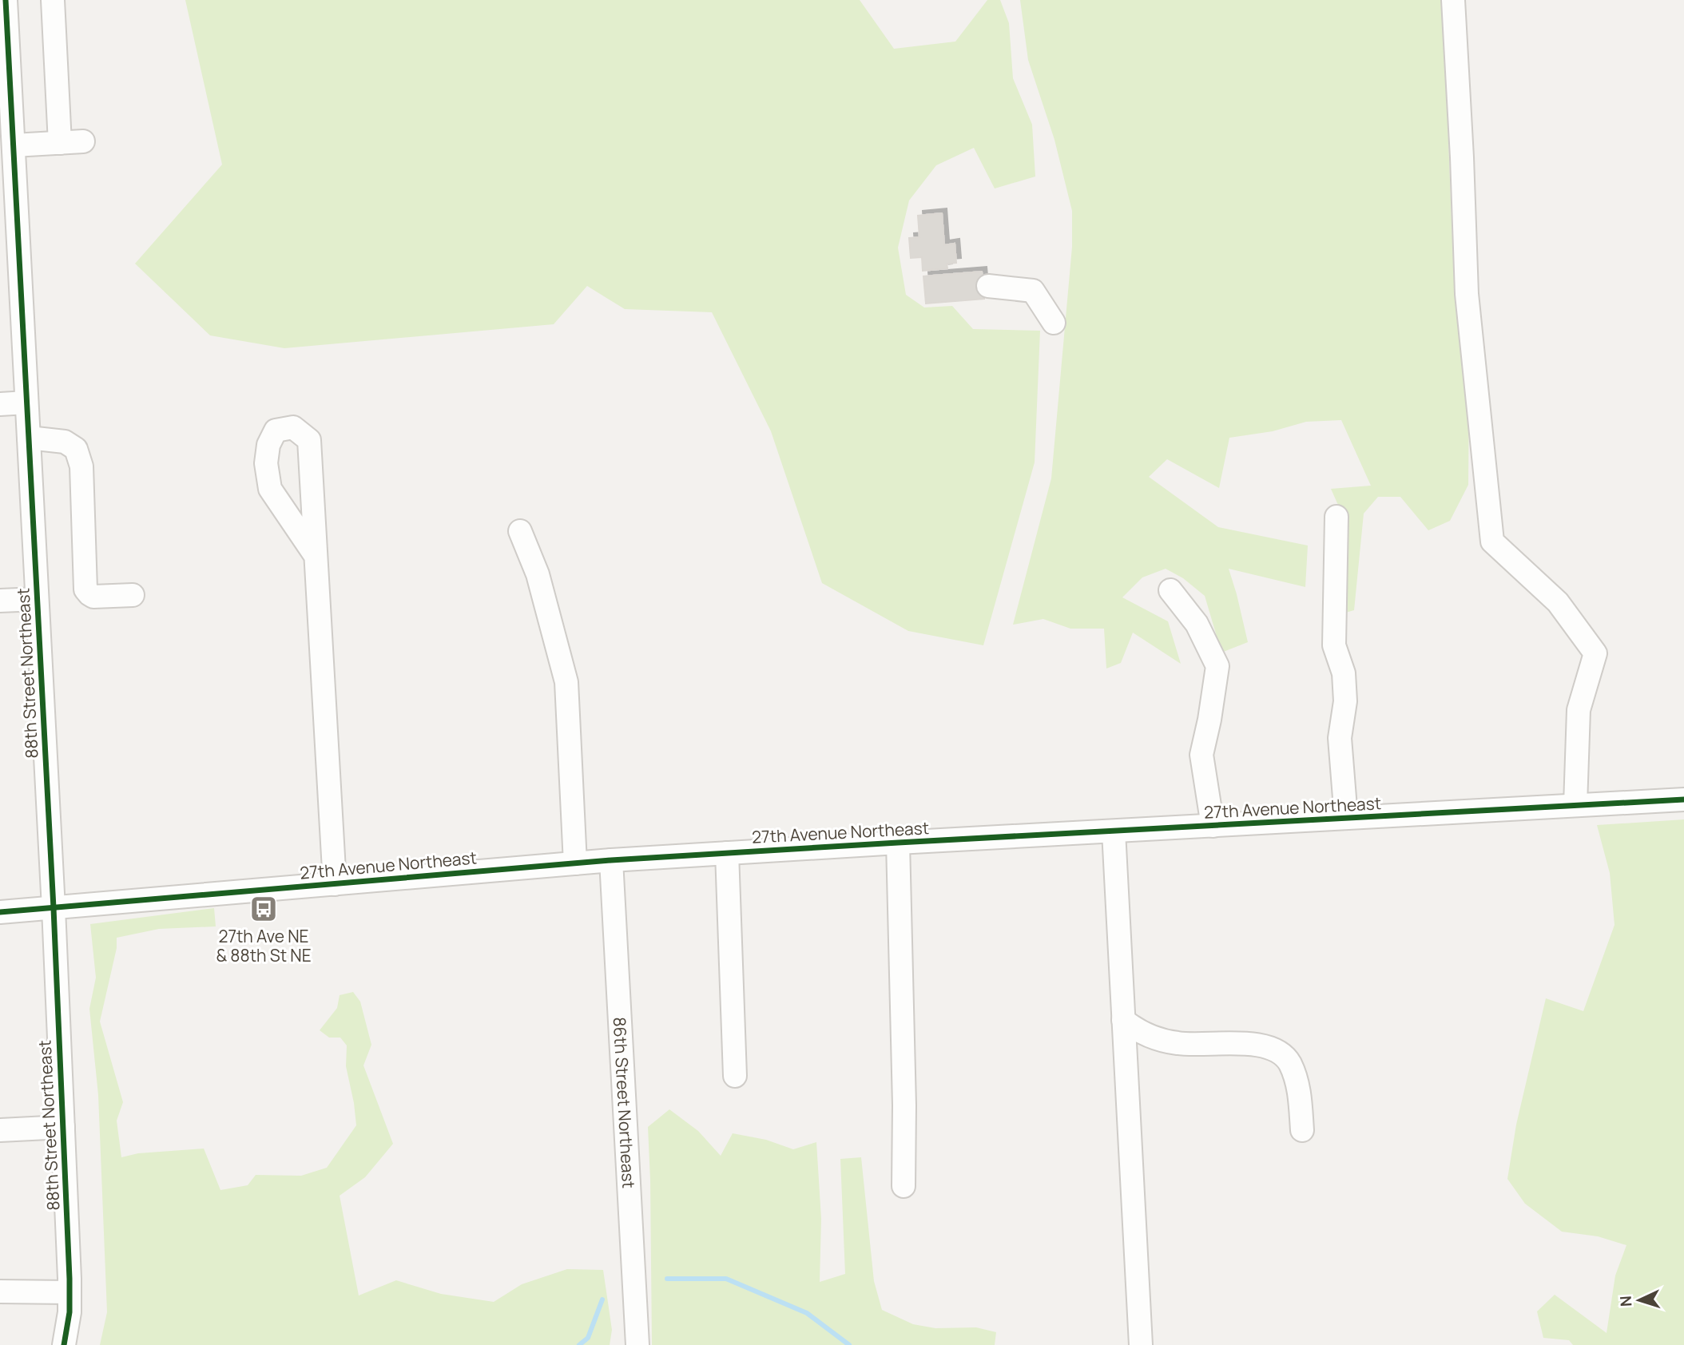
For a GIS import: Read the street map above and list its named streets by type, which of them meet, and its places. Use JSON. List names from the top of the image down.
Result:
{
  "streets": {
    "street": ["88th Street Northeast", "27th Avenue Northeast", "86th Street Northeast"]
  },
  "crossings": [
    ["88th Street Northeast", "27th Avenue Northeast"],
    ["27th Avenue Northeast", "86th Street Northeast"]
  ],
  "places": {
    "bus stop": ["27th Ave NE & 88th St NE"]
  },
  "north": "left"
}
